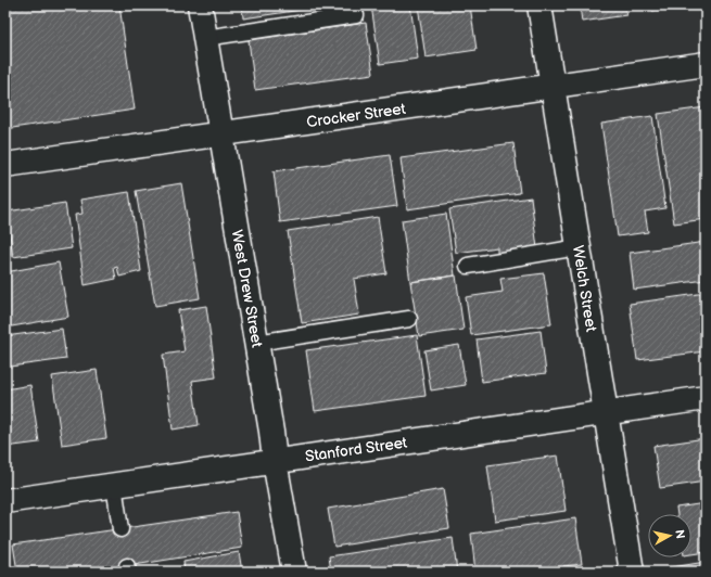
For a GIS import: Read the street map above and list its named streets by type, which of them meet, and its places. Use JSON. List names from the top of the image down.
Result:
{
  "streets": {
    "street": [
      "Crocker Street",
      "West Drew Street",
      "Welch Street",
      "Stanford Street"
    ]
  },
  "crossings": [
    ["Crocker Street", "West Drew Street"],
    ["Crocker Street", "Welch Street"],
    ["West Drew Street", "Stanford Street"],
    ["Welch Street", "Stanford Street"]
  ],
  "north": "right"
}
